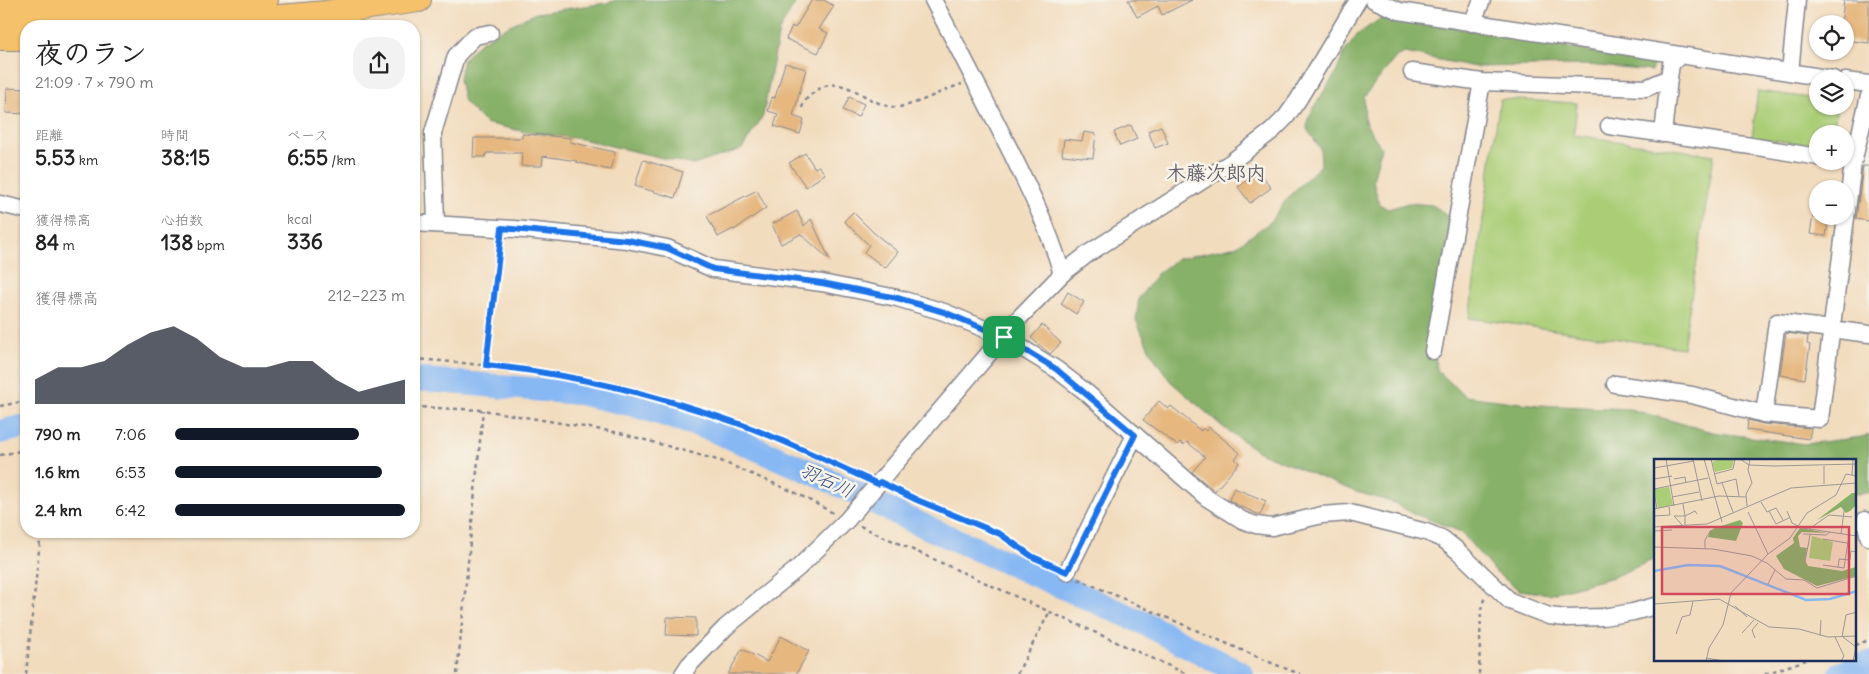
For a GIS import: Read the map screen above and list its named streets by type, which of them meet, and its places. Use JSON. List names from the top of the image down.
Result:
{
  "districts": ["木藤次郎内"],
  "water": ["羽石川"],
  "page": {
    "map_buttons": ["+", "−"],
    "heading": ["夜のラン", "21:09 · 7 × 790 m"],
    "stats": [
      ["距離", "5.53 km"],
      ["時間", "38:15"],
      ["ペース", "6:55 /km"],
      ["獲得標高", "84 m"],
      ["心拍数", "138 bpm"],
      ["kcal", "336"]
    ],
    "chart": ["獲得標高", "212–223 m"],
    "list": [
      {
        "name": "790 m",
        "note": "7:06"
      },
      {
        "name": "1.6 km",
        "note": "6:53"
      },
      {
        "name": "2.4 km",
        "note": "6:42"
      }
    ]
  }
}
